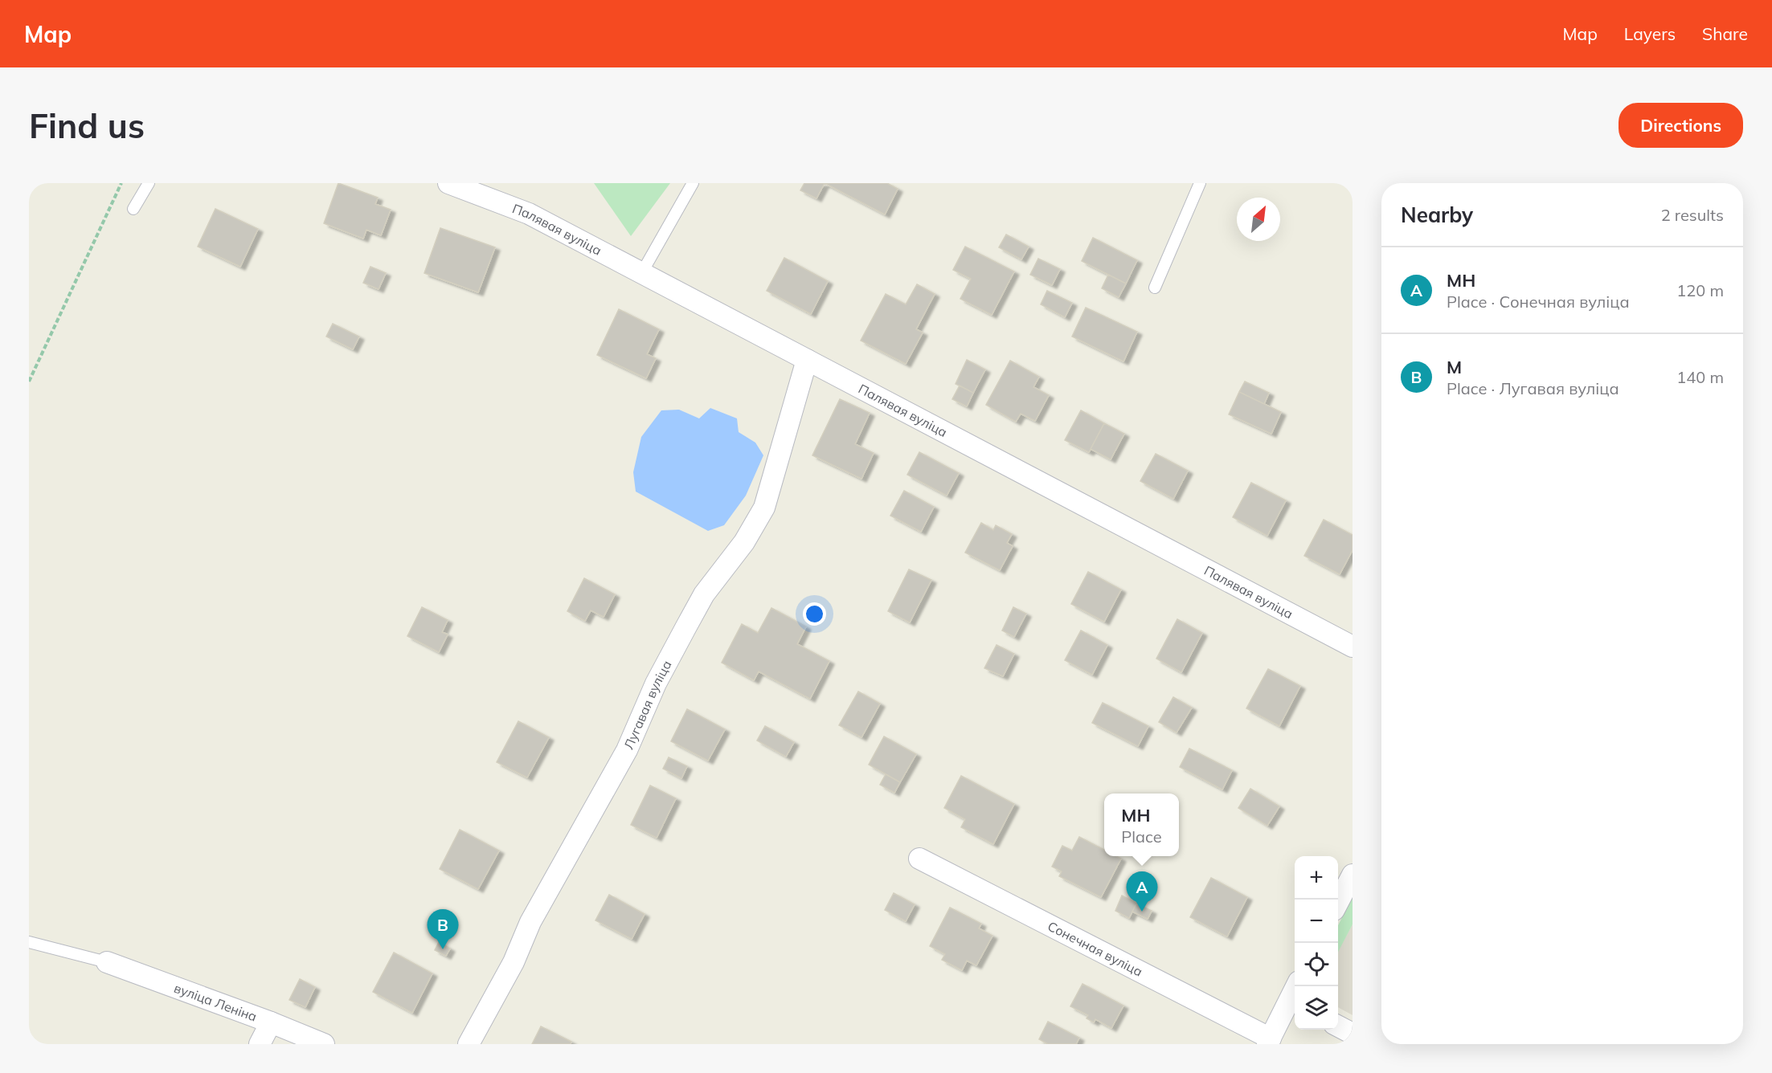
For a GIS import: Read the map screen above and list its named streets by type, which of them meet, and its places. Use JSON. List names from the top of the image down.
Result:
{
  "streets": {
    "street": [
      "Палявая вуліца",
      "Лугавая вуліца",
      "Сонечная вуліца",
      "вуліца Леніна"
    ]
  },
  "crossings": [
    ["Палявая вуліца", "Лугавая вуліца"]
  ],
  "north": "top right",
  "page": {
    "header": "Map",
    "nav": ["Map", "Layers", "Share"],
    "buttons": "Directions",
    "title": "Find us",
    "heading": ["Nearby", "2 results"],
    "list": [
      {
        "mark": "A",
        "name": "МН",
        "note": "Place · Сонечная вуліца",
        "value": "120 m"
      },
      {
        "mark": "B",
        "name": "M",
        "note": "Place · Лугавая вуліца",
        "value": "140 m"
      }
    ],
    "popup": ["МН", "Place"],
    "map_buttons": ["+", "−"],
    "pins": ["A", "B"]
  }
}
